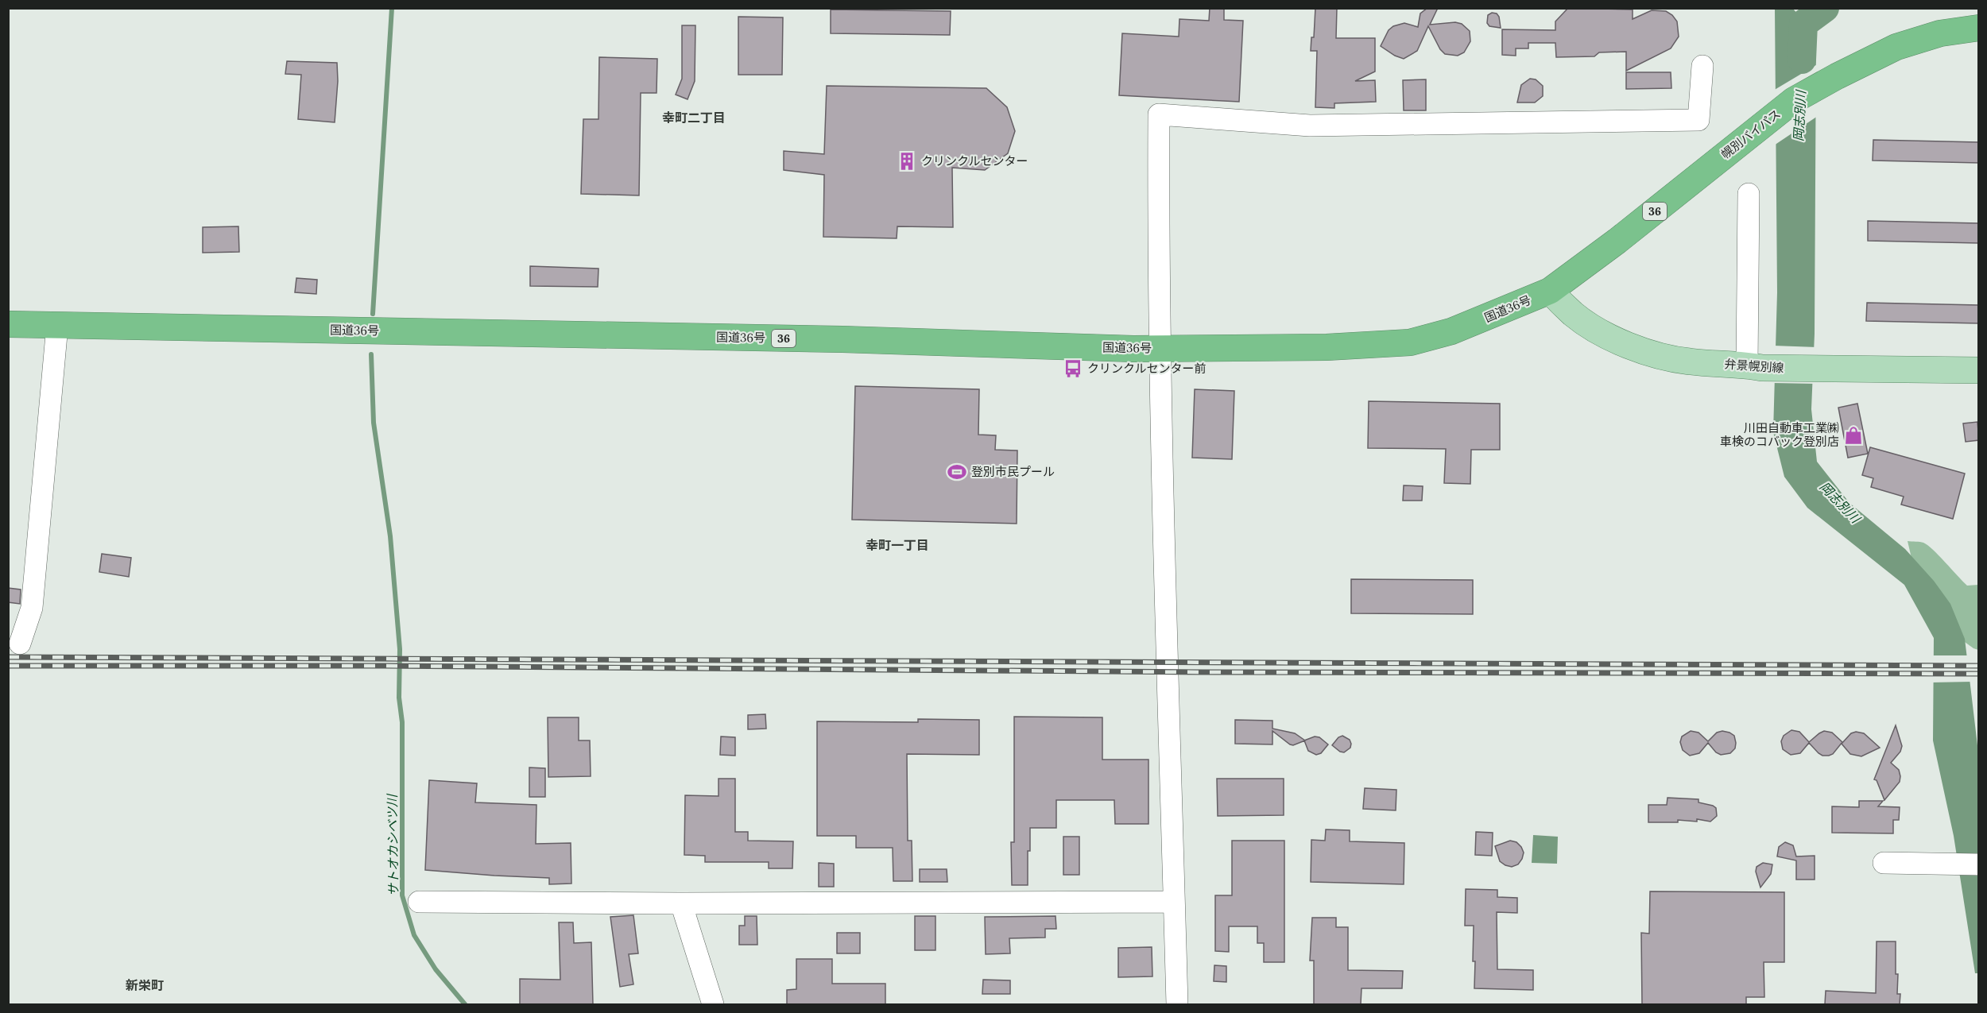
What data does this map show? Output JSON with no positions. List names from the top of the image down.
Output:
{
  "streets": {
    "highway": ["幌別バイパス", "36", "国道36号"],
    "main road": ["弁景幌別線"]
  },
  "crossings": [
    ["幌別バイパス", "国道36号"],
    ["幌別バイパス", "弁景幌別線"],
    ["国道36号", "弁景幌別線"]
  ],
  "districts": ["幸町二丁目", "幸町一丁目", "新栄町"],
  "water": ["岡志別川", "サトオカシベツ川"],
  "places": {
    "building": ["クリンクルセンター"],
    "bus stop": ["クリンクルセンター前"],
    "shop": ["川田自動車工業㈱ 車検のコバック登別店"],
    "sports": ["登別市民プール"]
  }
}
